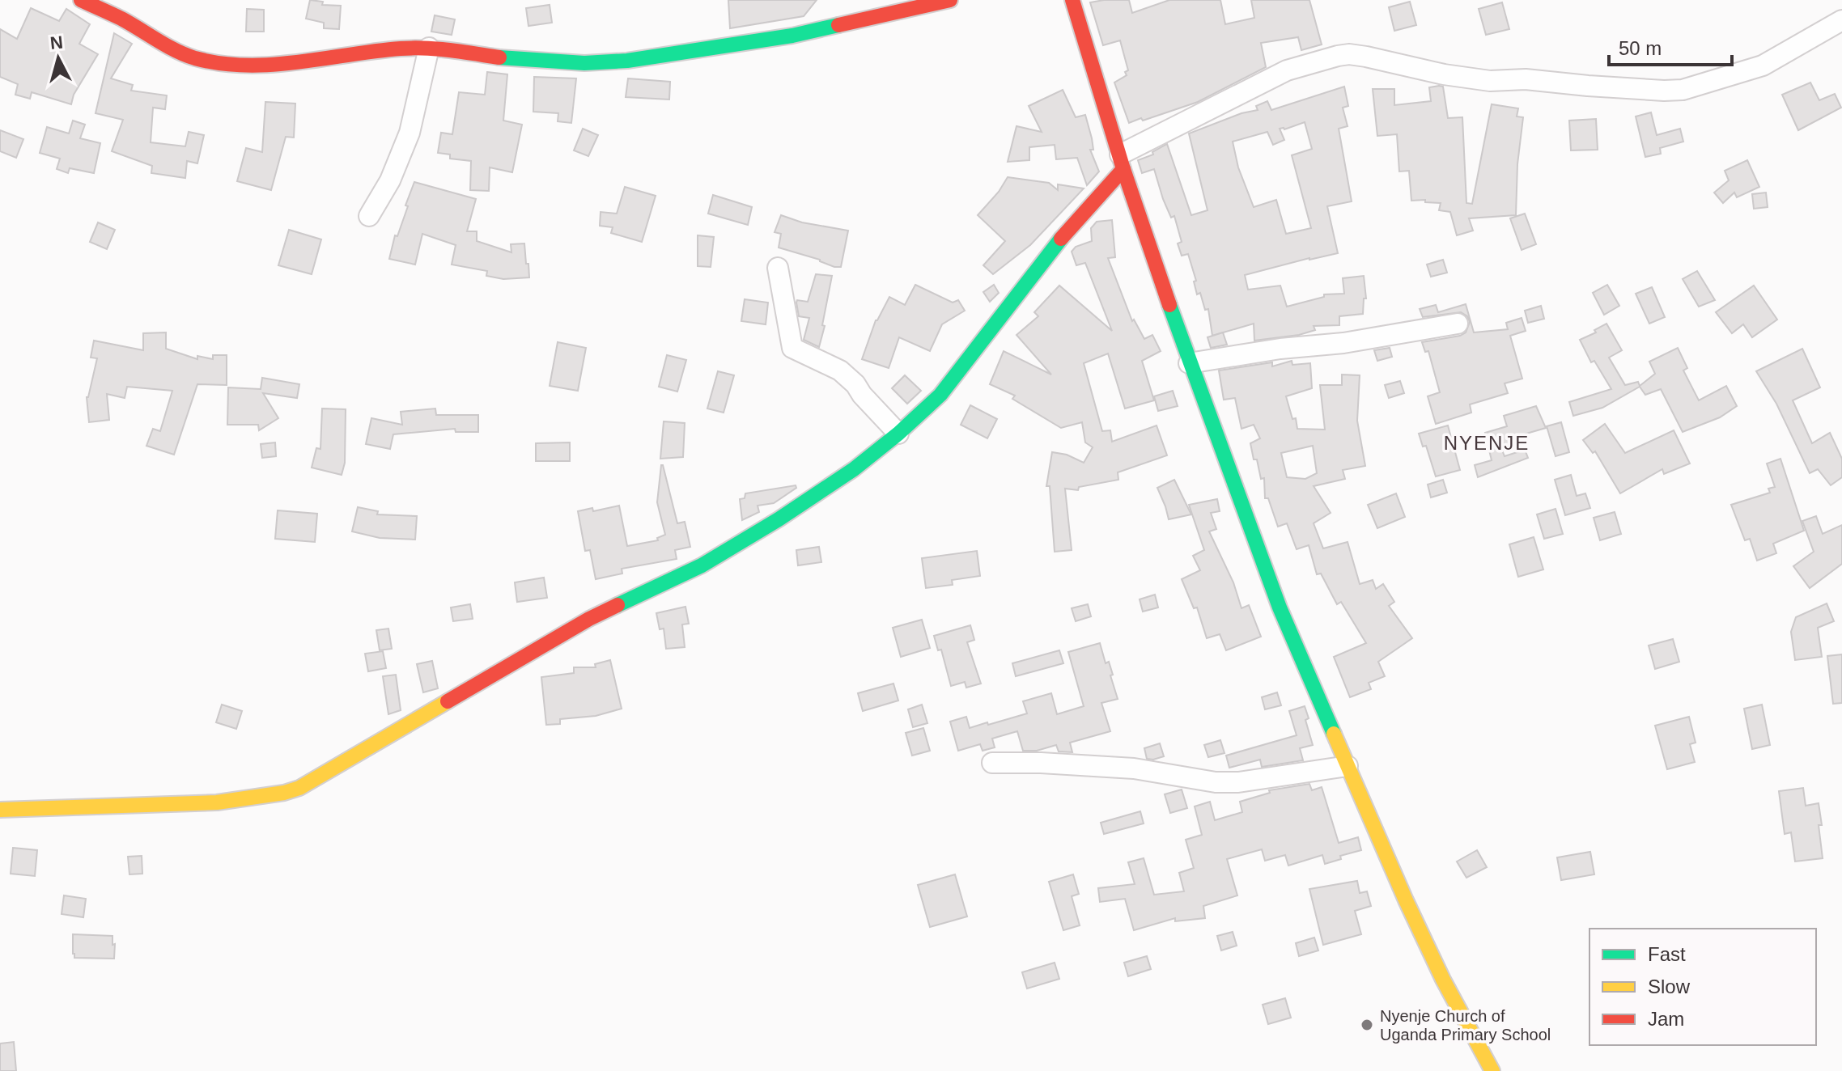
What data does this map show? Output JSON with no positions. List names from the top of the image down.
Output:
{
  "districts": ["NYENJE"],
  "places": ["Nyenje Church of Uganda Primary School"],
  "legend": ["Fast", "Slow", "Jam"],
  "scale_bar": "50 m",
  "north": "top"
}
